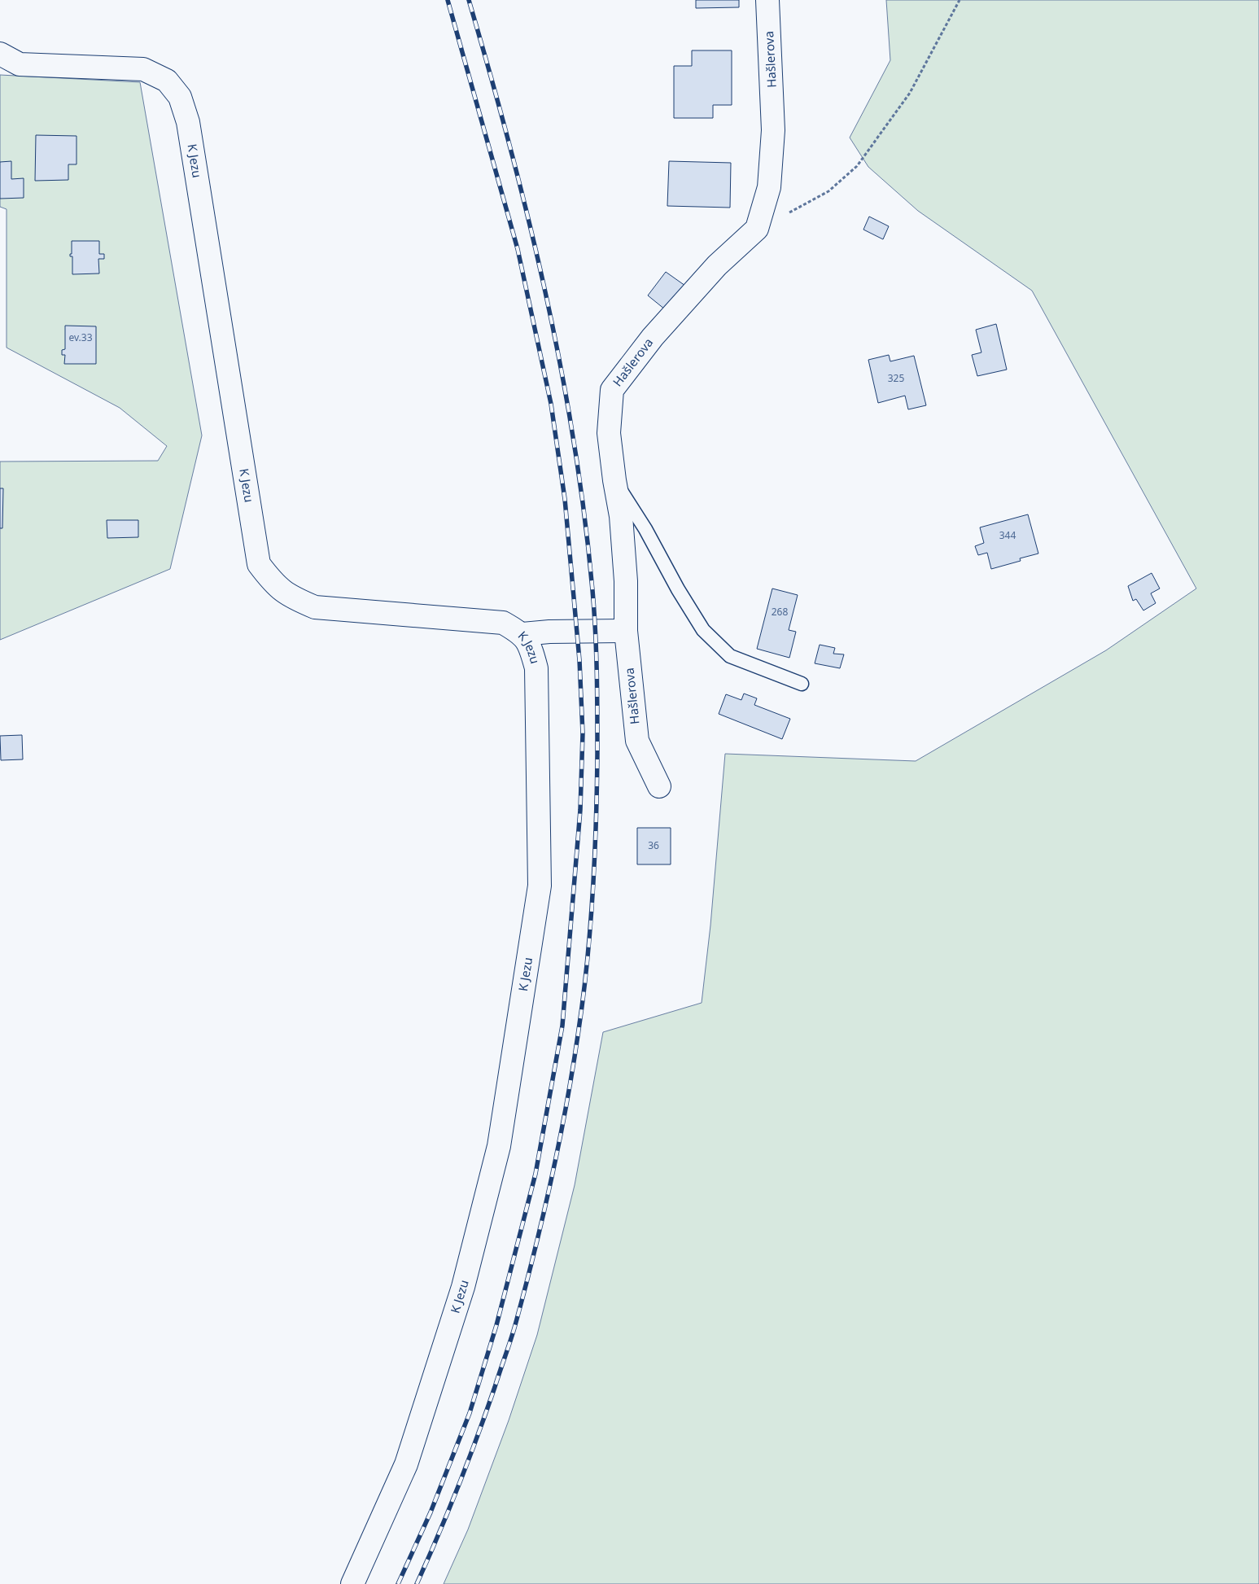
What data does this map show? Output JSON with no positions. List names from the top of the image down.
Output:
{
  "streets": {
    "street": ["Hašlerova", "K Jezu"]
  },
  "house_numbers": [
    "ev.33",
    "325",
    "344",
    "268",
    "36"
  ]
}
